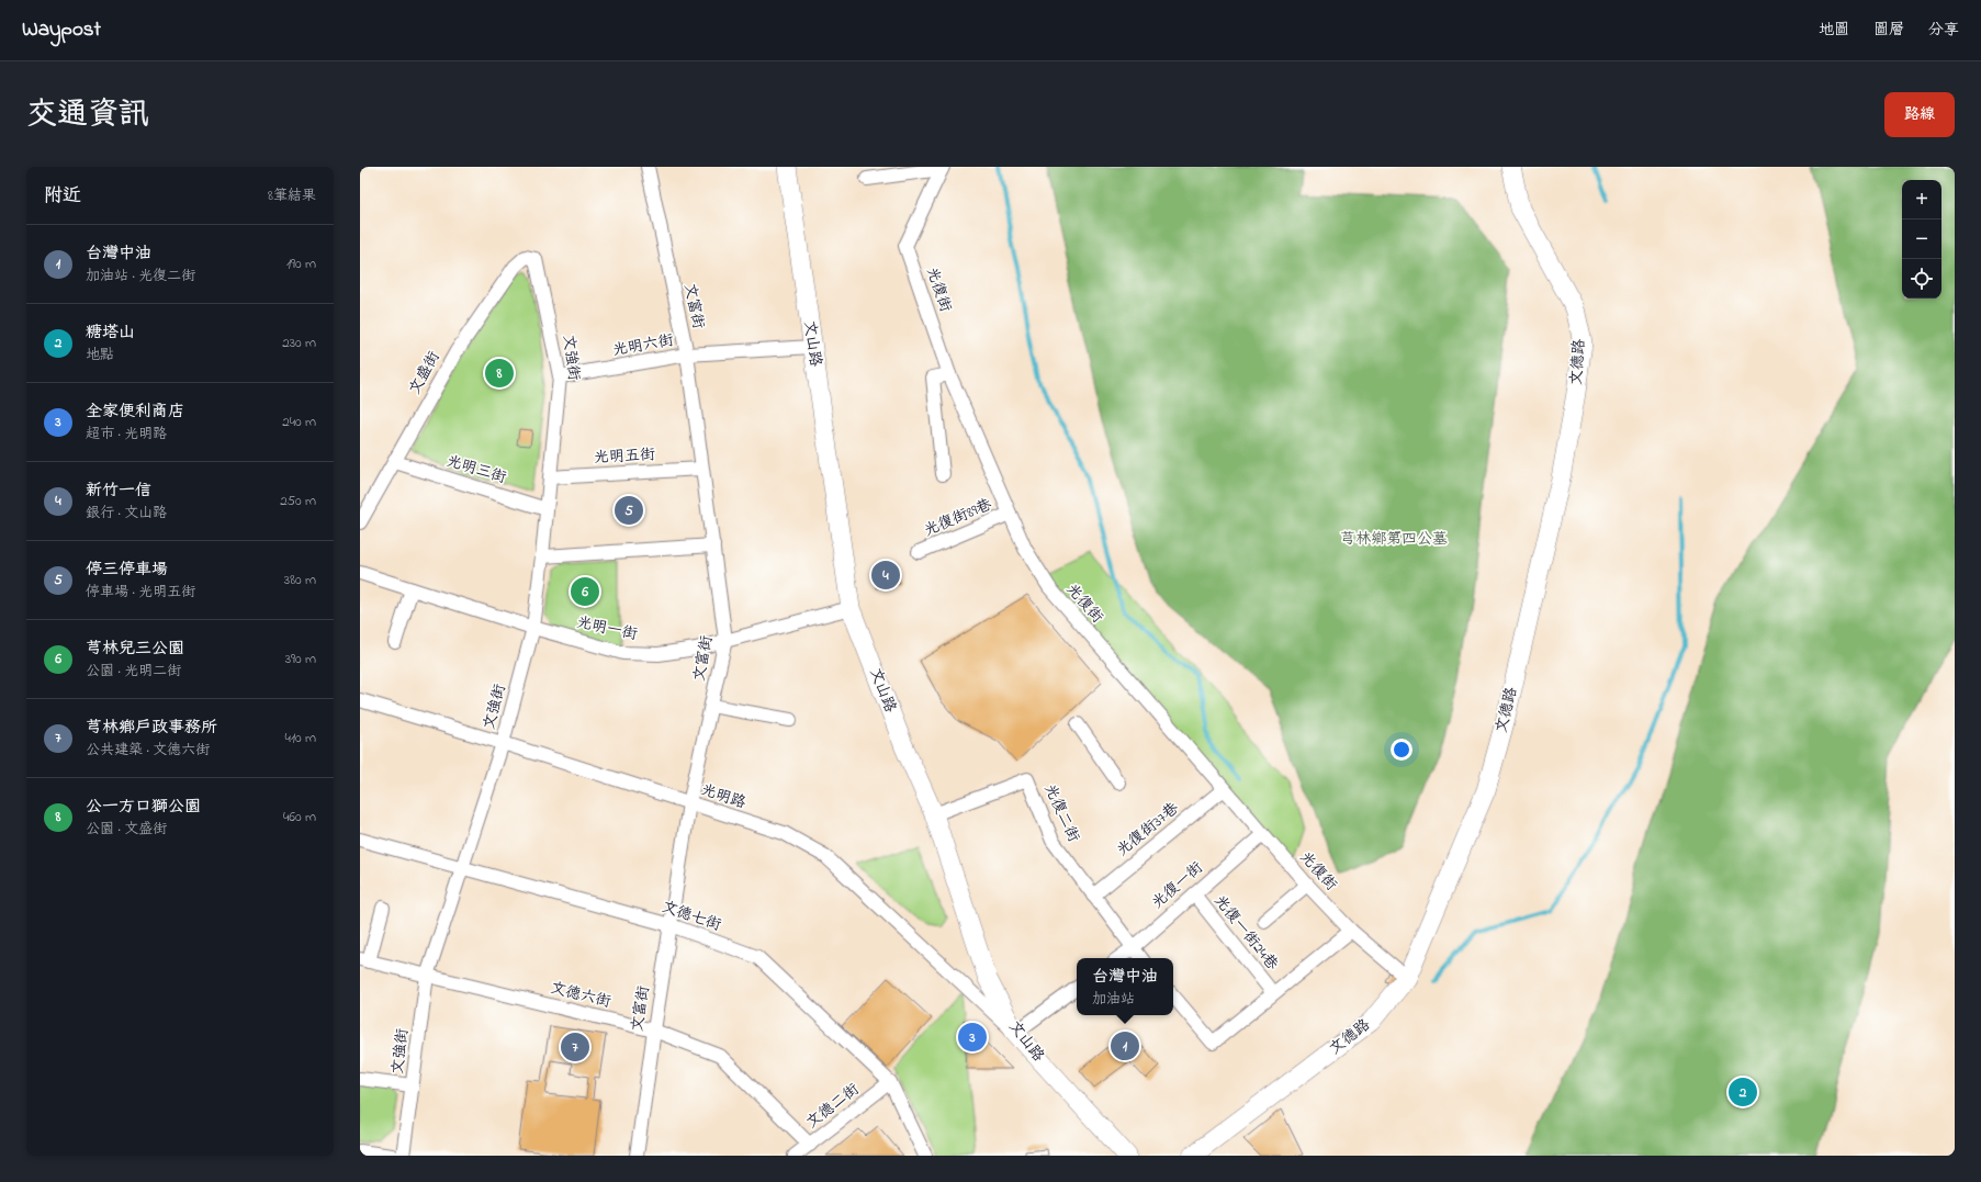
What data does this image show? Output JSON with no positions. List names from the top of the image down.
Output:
{
  "streets": {
    "main road": ["文山路", "文德路"],
    "street": [
      "光復街",
      "文富街",
      "光明六街",
      "文強街",
      "文盛街",
      "光明五街",
      "光明三街",
      "光復街89巷",
      "光明一街",
      "光明路",
      "光復二街",
      "光復街37巷",
      "光復一街",
      "文德七街",
      "光復一街24巷",
      "文德六街",
      "文德二街"
    ]
  },
  "crossings": [
    ["光復街", "文德路"],
    ["光復街", "光復街89巷"],
    ["光復街", "光復街37巷"],
    ["光復街", "光復一街"],
    ["文富街", "光明六街"],
    ["文富街", "光明五街"],
    ["文富街", "光明一街"],
    ["文富街", "光明路"],
    ["文富街", "文德七街"],
    ["文富街", "文德六街"],
    ["文山路", "光明六街"],
    ["文山路", "光明一街"],
    ["文山路", "光明路"],
    ["文山路", "光復二街"],
    ["光明六街", "文強街"],
    ["文強街", "文盛街"],
    ["文強街", "光明五街"],
    ["文強街", "光明三街"],
    ["文強街", "光明一街"],
    ["文強街", "光明路"],
    ["文強街", "文德七街"],
    ["文強街", "文德六街"],
    ["文盛街", "光明三街"],
    ["光復二街", "光復街37巷"],
    ["光復二街", "光復一街"],
    ["光復一街", "光復一街24巷"],
    ["文德七街", "文德二街"],
    ["文德六街", "文德二街"]
  ],
  "parks": ["芎林鄉第四公墓"],
  "page": {
    "header": "Waypost",
    "nav": ["地圖", "圖層", "分享"],
    "title": "交通資訊",
    "buttons": "路線",
    "heading": ["附近", "8筆結果"],
    "map_buttons": ["+", "−"],
    "list": [
      {
        "mark": "1",
        "name": "台灣中油",
        "note": "加油站 · 光復二街",
        "value": "190 m"
      },
      {
        "mark": "2",
        "name": "糖塔山",
        "note": "地點",
        "value": "230 m"
      },
      {
        "mark": "3",
        "name": "全家便利商店",
        "note": "超市 · 光明路",
        "value": "240 m"
      },
      {
        "mark": "4",
        "name": "新竹一信",
        "note": "銀行 · 文山路",
        "value": "250 m"
      },
      {
        "mark": "5",
        "name": "停三停車場",
        "note": "停車場 · 光明五街",
        "value": "380 m"
      },
      {
        "mark": "6",
        "name": "芎林兒三公園",
        "note": "公園 · 光明二街",
        "value": "390 m"
      },
      {
        "mark": "7",
        "name": "芎林鄉戶政事務所",
        "note": "公共建築 · 文德六街",
        "value": "410 m"
      },
      {
        "mark": "8",
        "name": "公一方口獅公園",
        "note": "公園 · 文盛街",
        "value": "460 m"
      }
    ],
    "pins": [
      "8",
      "5",
      "4",
      "6",
      "3",
      "1",
      "7",
      "2"
    ],
    "popup": ["台灣中油", "加油站"]
  }
}
